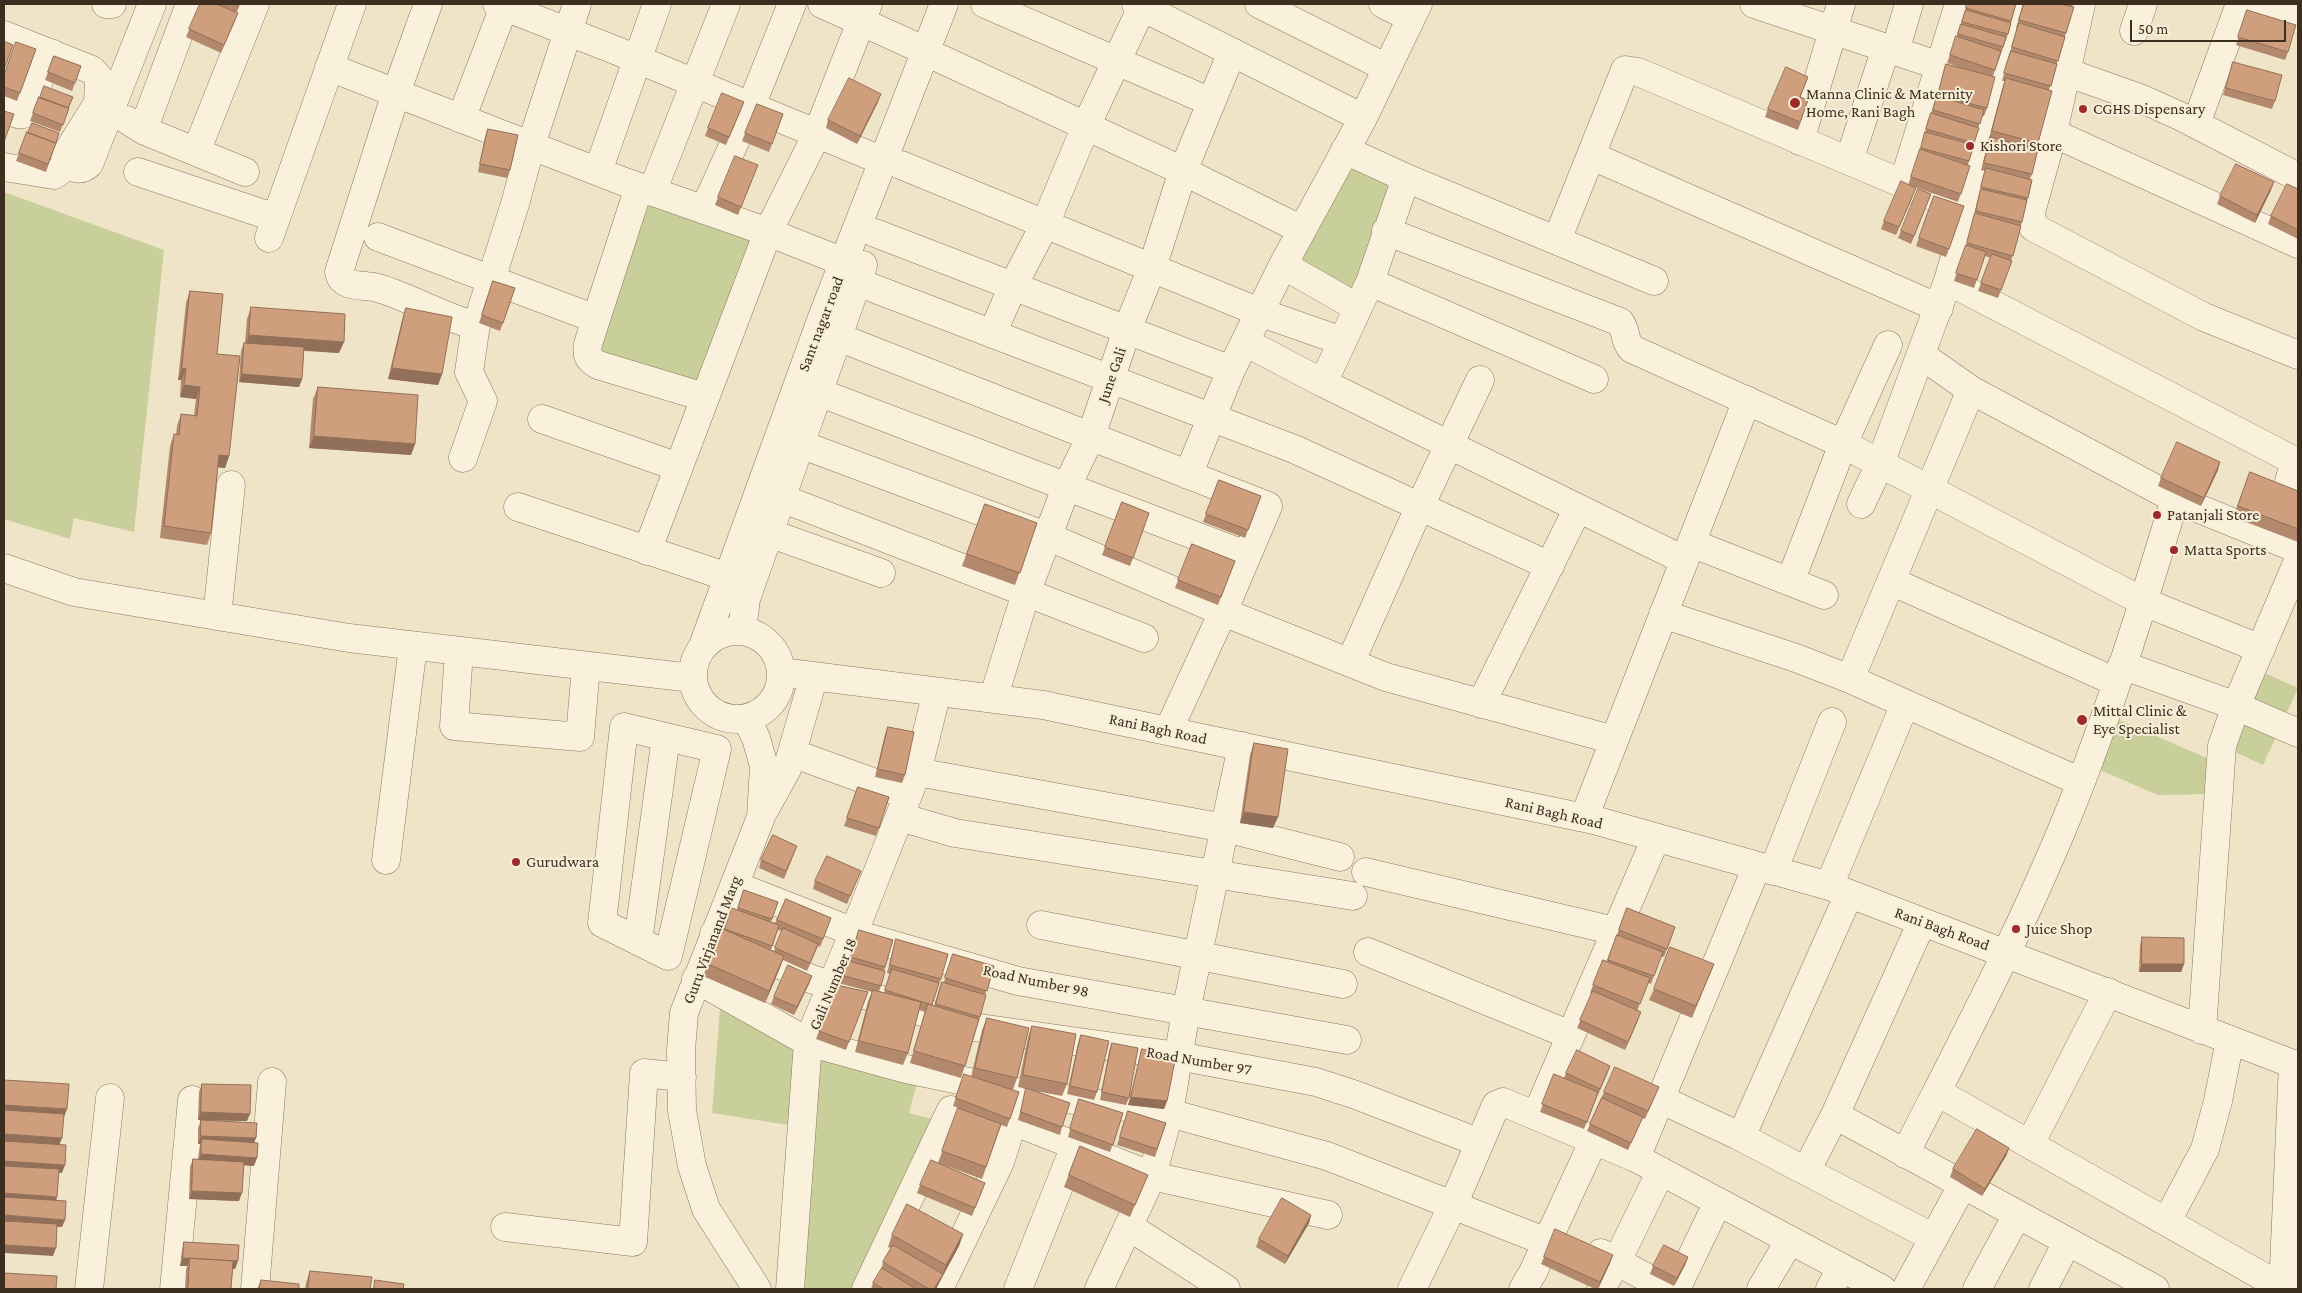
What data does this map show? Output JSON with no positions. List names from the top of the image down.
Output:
{
  "streets": {
    "street": [
      "Sant nagar road",
      "June Gali",
      "Rani Bagh Road",
      "Guru Virjanand Marg",
      "Road Number 98",
      "Gali Number 18",
      "Road Number 97"
    ]
  },
  "crossings": [
    ["Sant nagar road", "Rani Bagh Road"],
    ["Sant nagar road", "Guru Virjanand Marg"],
    ["June Gali", "Rani Bagh Road"],
    ["Rani Bagh Road", "Guru Virjanand Marg"],
    ["Rani Bagh Road", "Gali Number 18"],
    ["Guru Virjanand Marg", "Road Number 98"],
    ["Guru Virjanand Marg", "Road Number 97"],
    ["Road Number 98", "Gali Number 18"],
    ["Gali Number 18", "Road Number 97"]
  ],
  "places": [
    "Manna Clinic & Maternity Home, Rani Bagh",
    "CGHS Dispensary",
    "Kishori Store",
    "Patanjali Store",
    "Matta Sports",
    "Mittal Clinic & Eye Specialist",
    "Gurudwara",
    "Juice Shop"
  ],
  "scale_bar": "50 m"
}
